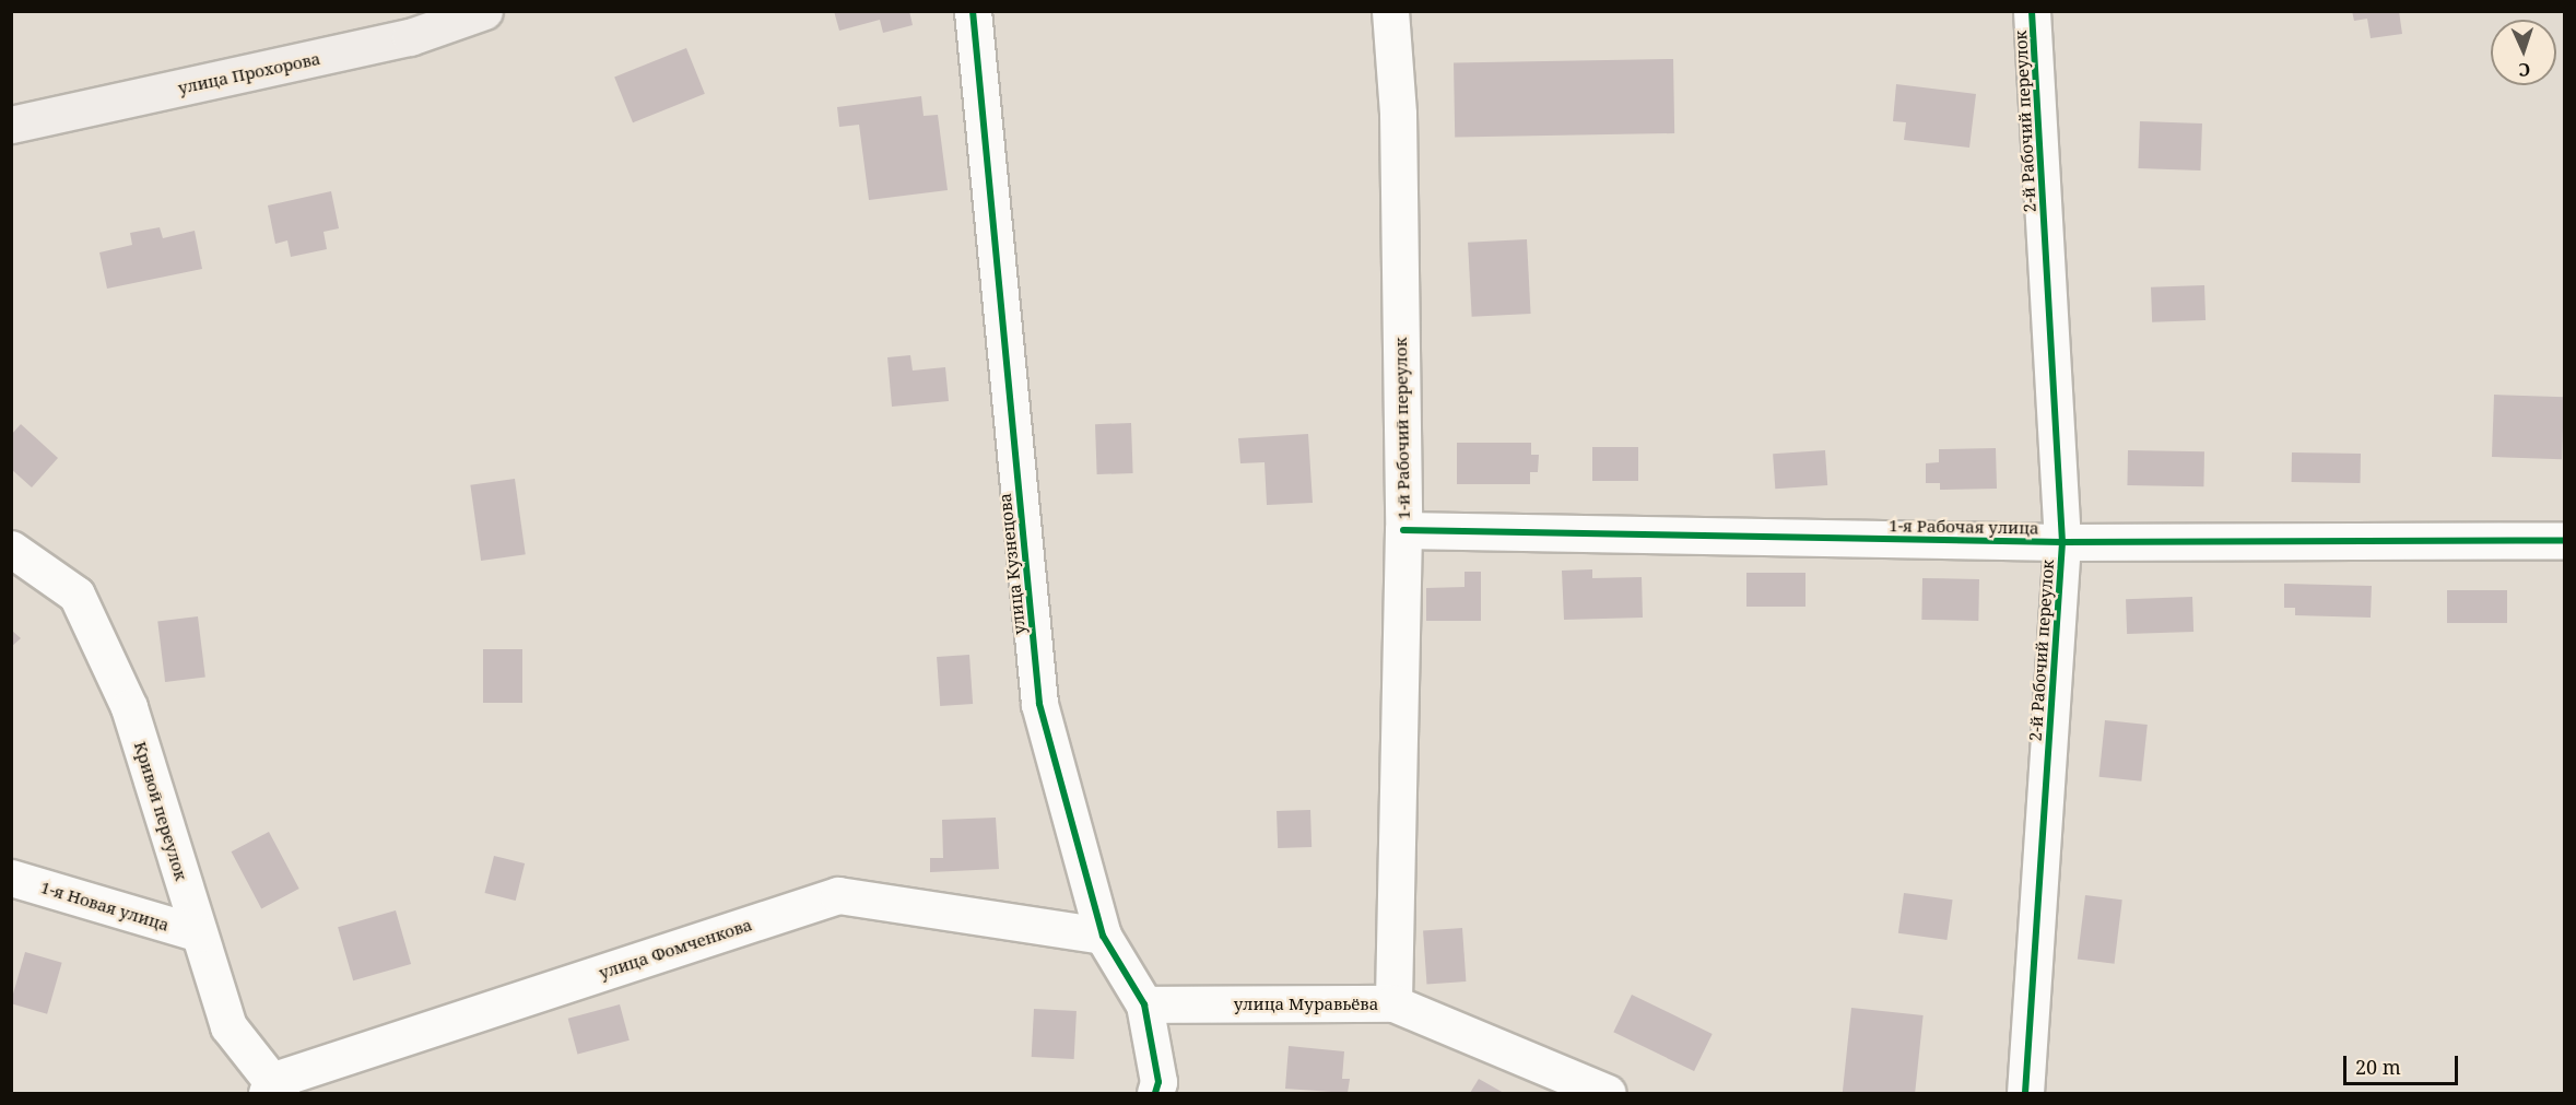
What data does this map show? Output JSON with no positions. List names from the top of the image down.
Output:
{
  "streets": {
    "street": [
      "улица Прохорова",
      "2-й Рабочий переулок",
      "1-й Рабочий переулок",
      "1-я Рабочая улица",
      "улица Кузнецова",
      "Кривой переулок",
      "1-я Новая улица",
      "улица Фомченкова",
      "улица Муравьёва"
    ]
  },
  "crossings": [
    ["2-й Рабочий переулок", "1-я Рабочая улица"],
    ["1-й Рабочий переулок", "1-я Рабочая улица"],
    ["1-й Рабочий переулок", "улица Муравьёва"],
    ["улица Кузнецова", "улица Фомченкова"],
    ["улица Кузнецова", "улица Муравьёва"],
    ["Кривой переулок", "1-я Новая улица"],
    ["Кривой переулок", "улица Фомченкова"]
  ],
  "scale_bar": "20 m",
  "north": "bottom"
}
